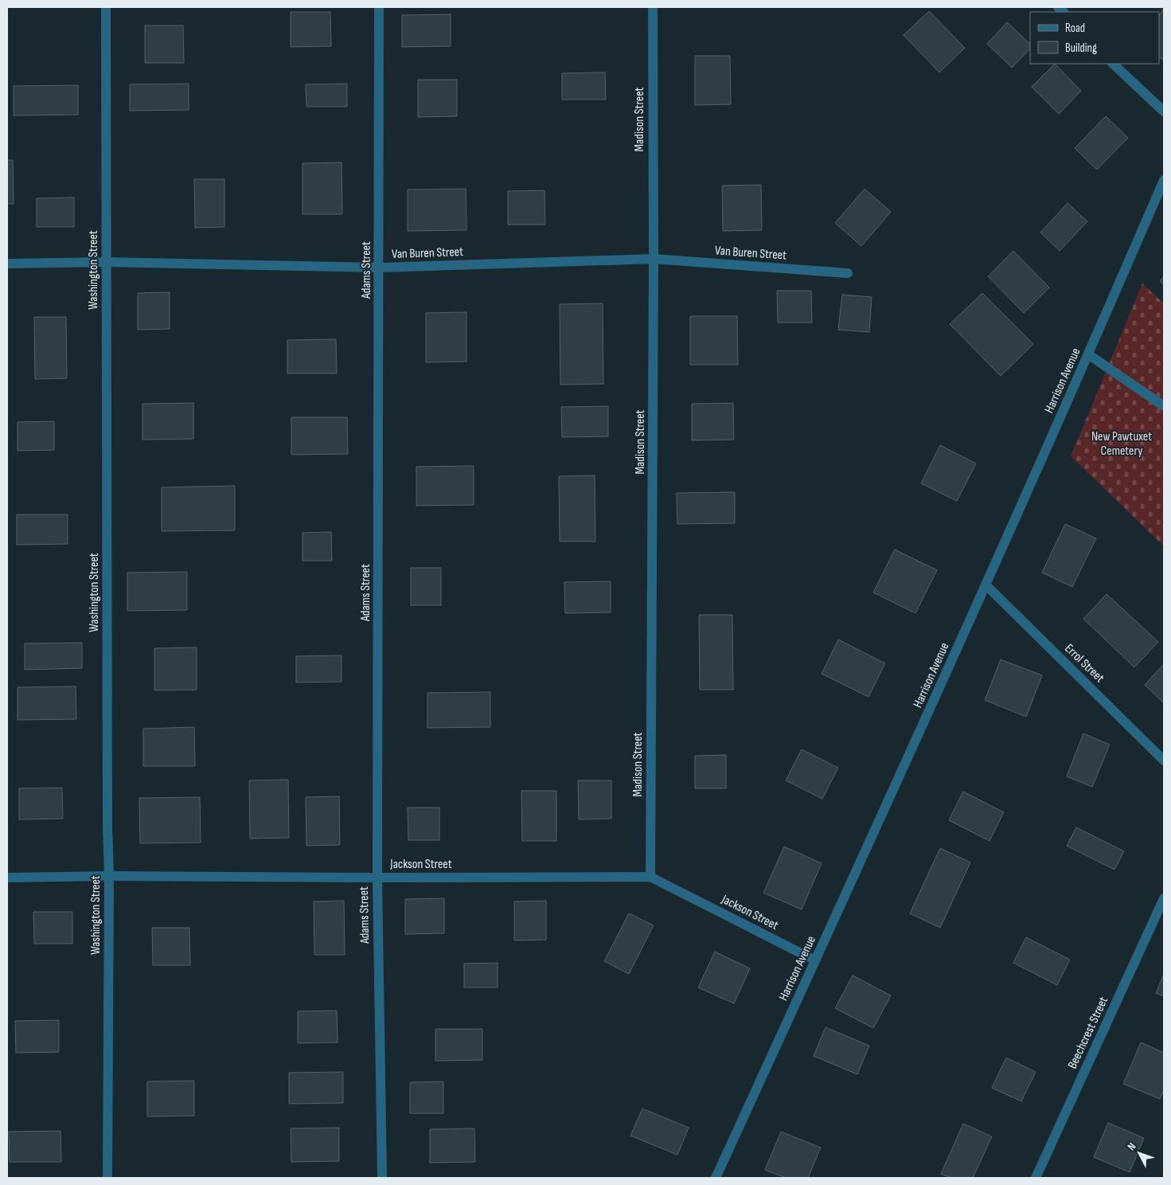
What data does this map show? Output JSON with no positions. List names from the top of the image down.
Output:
{
  "streets": {
    "street": [
      "Madison Street",
      "Van Buren Street",
      "Washington Street",
      "Adams Street",
      "Harrison Avenue",
      "Errol Street",
      "Jackson Street",
      "Beechcrest Street"
    ]
  },
  "crossings": [
    ["Madison Street", "Van Buren Street"],
    ["Madison Street", "Jackson Street"],
    ["Van Buren Street", "Washington Street"],
    ["Van Buren Street", "Adams Street"],
    ["Washington Street", "Jackson Street"],
    ["Adams Street", "Jackson Street"],
    ["Harrison Avenue", "Errol Street"],
    ["Harrison Avenue", "Jackson Street"]
  ],
  "parks": ["New Pawtuxet Cemetery"],
  "legend": ["Road", "Building"],
  "north": "top left"
}
